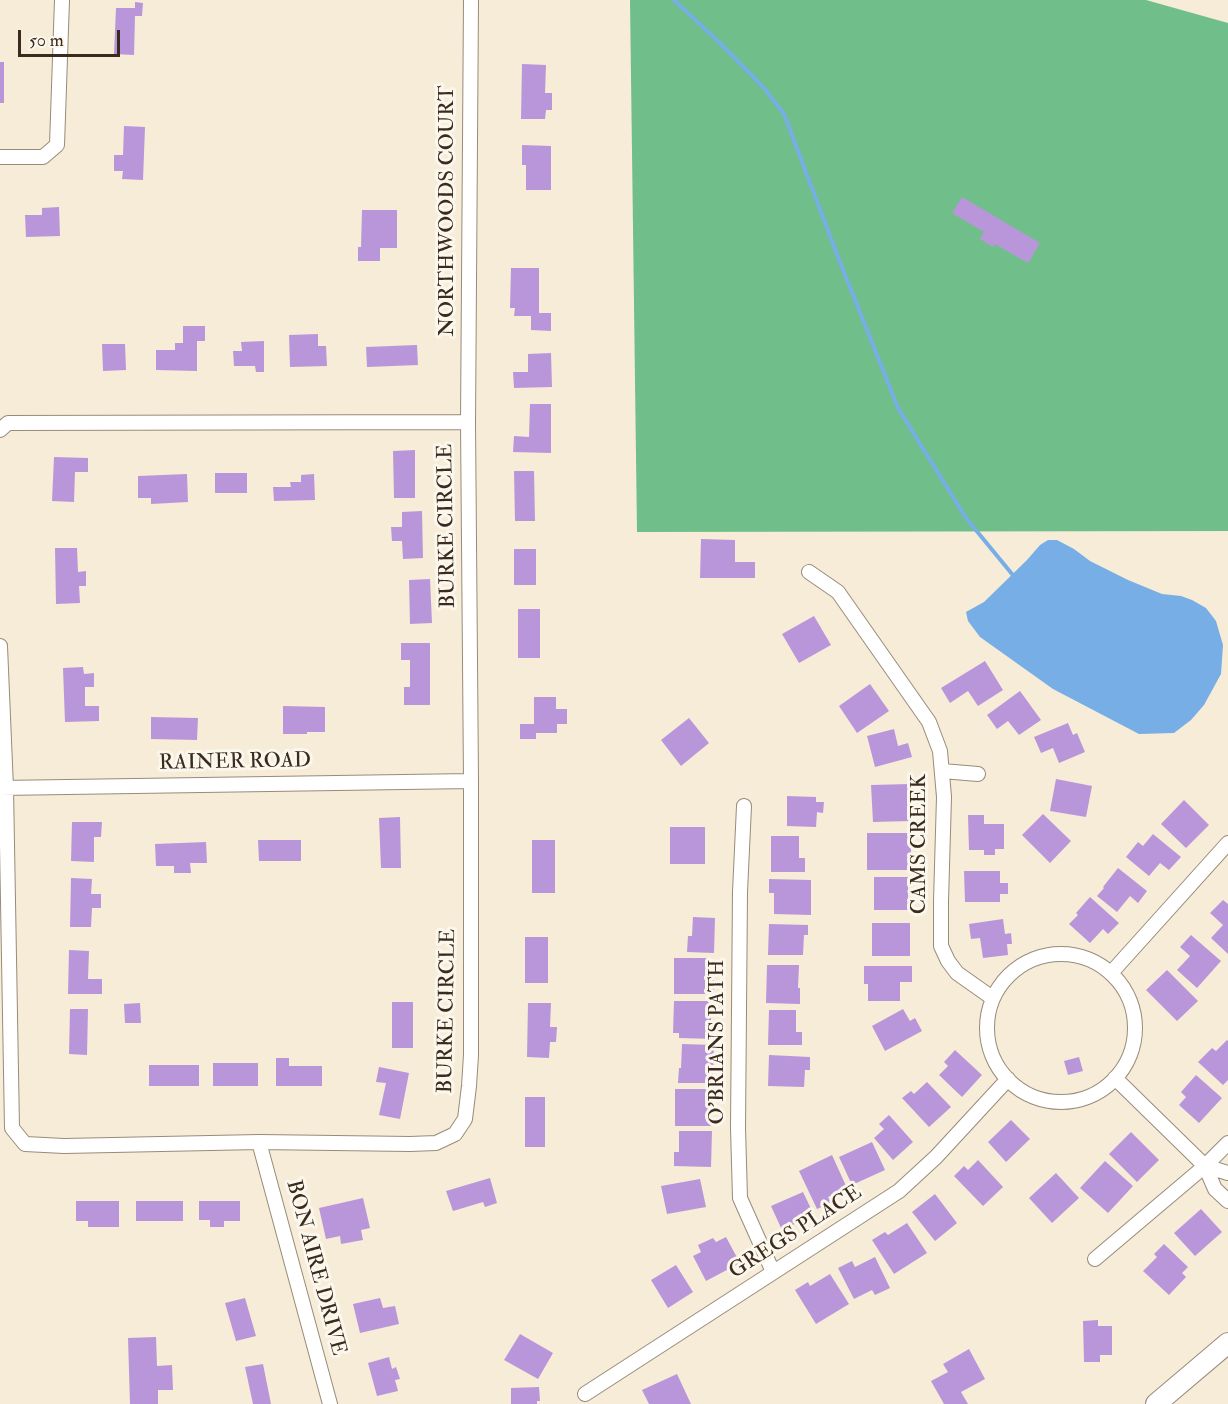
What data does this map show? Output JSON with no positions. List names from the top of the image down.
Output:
{
  "streets": {
    "street": [
      "NORTHWOODS COURT",
      "BURKE CIRCLE",
      "RAINER ROAD",
      "CAMS CREEK",
      "O'BRIANS PATH",
      "GREGS PLACE",
      "BON AIRE DRIVE"
    ]
  },
  "crossings": [
    ["NORTHWOODS COURT", "BURKE CIRCLE"],
    ["BURKE CIRCLE", "RAINER ROAD"],
    ["BURKE CIRCLE", "BON AIRE DRIVE"],
    ["CAMS CREEK", "GREGS PLACE"],
    ["O'BRIANS PATH", "GREGS PLACE"]
  ],
  "scale_bar": "50 m"
}
